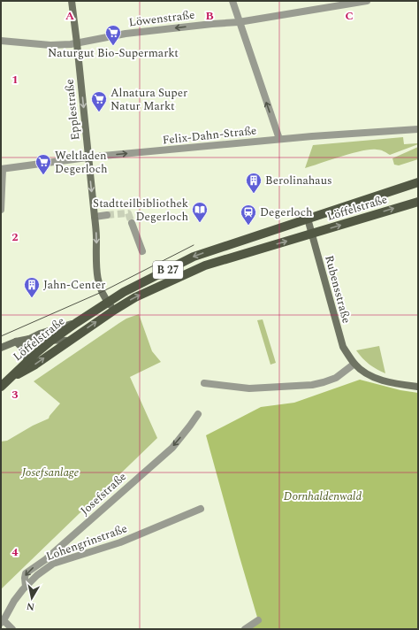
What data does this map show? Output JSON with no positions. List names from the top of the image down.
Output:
{
  "streets": {
    "main road": ["Löffelstraße", "B 27"],
    "street": [
      "Löwenstraße",
      "Epplestraße",
      "Felix-Dahn-Straße",
      "Rubensstraße",
      "Josefstraße",
      "Lohengrinstraße"
    ]
  },
  "crossings": [
    ["Löwenstraße", "Epplestraße"],
    ["Epplestraße", "Felix-Dahn-Straße"],
    ["Epplestraße", "Löffelstraße"],
    ["Löffelstraße", "B 27"],
    ["Löffelstraße", "Rubensstraße"],
    ["Josefstraße", "Lohengrinstraße"]
  ],
  "one_way": [
    "Löwenstraße",
    "Epplestraße",
    "Felix-Dahn-Straße",
    "Josefstraße"
  ],
  "parks": ["Josefsanlage", "Dornhaldenwald"],
  "places": {
    "supermarket": ["Naturgut Bio-Supermarkt", "Alnatura Super Natur Markt", "Weltladen Degerloch"],
    "building": ["Berolinahaus", "Jahn-Center"],
    "library": ["Stadtteilbibliothek Degerloch"],
    "station": ["Degerloch"]
  },
  "north": "bottom",
  "grid": {
    "columns": ["A", "B", "C"],
    "rows": [
      "1",
      "2",
      "3",
      "4"
    ]
  }
}
